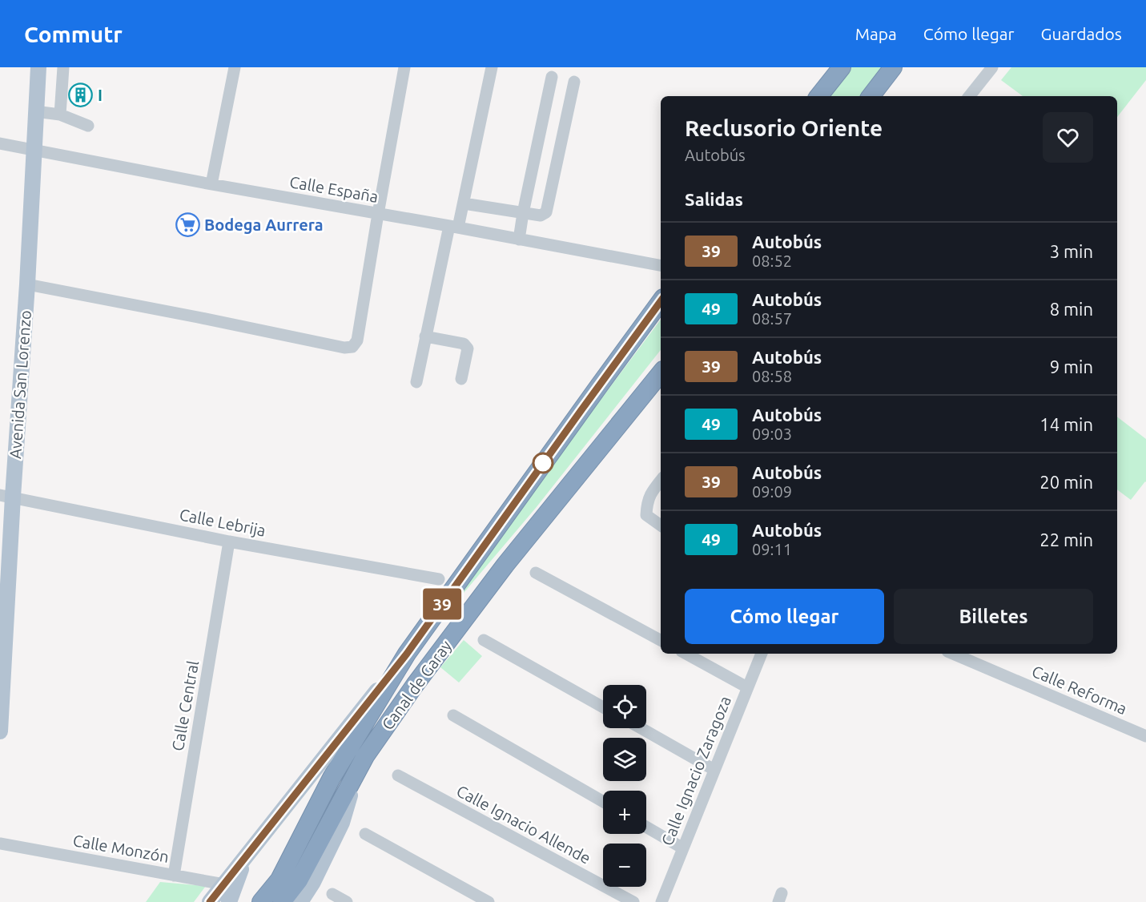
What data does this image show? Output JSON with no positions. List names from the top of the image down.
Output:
{
  "streets": {
    "highway": ["Canal de Garay"],
    "main road": ["Avenida San Lorenzo"],
    "street": [
      "Calle España",
      "Calle Lebrija",
      "Calle Reforma",
      "Calle Central",
      "Calle Ignacio Zaragoza",
      "Calle Ignacio Allende",
      "Calle Monzón"
    ]
  },
  "crossings": [
    ["Calle España", "Avenida San Lorenzo"],
    ["Avenida San Lorenzo", "Calle Lebrija"],
    ["Calle Lebrija", "Calle Central"],
    ["Canal de Garay", "Calle Monzón"],
    ["Calle Central", "Calle Monzón"]
  ],
  "places": {
    "building": ["I"],
    "supermarket": ["Bodega Aurrera"]
  },
  "lines": ["bus line 39"],
  "page": {
    "header": "Commutr",
    "nav": ["Mapa", "Cómo llegar", "Guardados"],
    "on_map": "39",
    "heading": [
      ["Reclusorio Oriente", "Autobús"],
      "Salidas"
    ],
    "list": [
      {
        "mark": "39",
        "name": "Autobús",
        "note": "08:52",
        "value": "3 min"
      },
      {
        "mark": "49",
        "name": "Autobús",
        "note": "08:57",
        "value": "8 min"
      },
      {
        "mark": "39",
        "name": "Autobús",
        "note": "08:58",
        "value": "9 min"
      },
      {
        "mark": "49",
        "name": "Autobús",
        "note": "09:03",
        "value": "14 min"
      },
      {
        "mark": "39",
        "name": "Autobús",
        "note": "09:09",
        "value": "20 min"
      },
      {
        "mark": "49",
        "name": "Autobús",
        "note": "09:11",
        "value": "22 min"
      }
    ],
    "buttons": ["Cómo llegar", "Billetes"],
    "map_buttons": ["+", "−"]
  }
}
